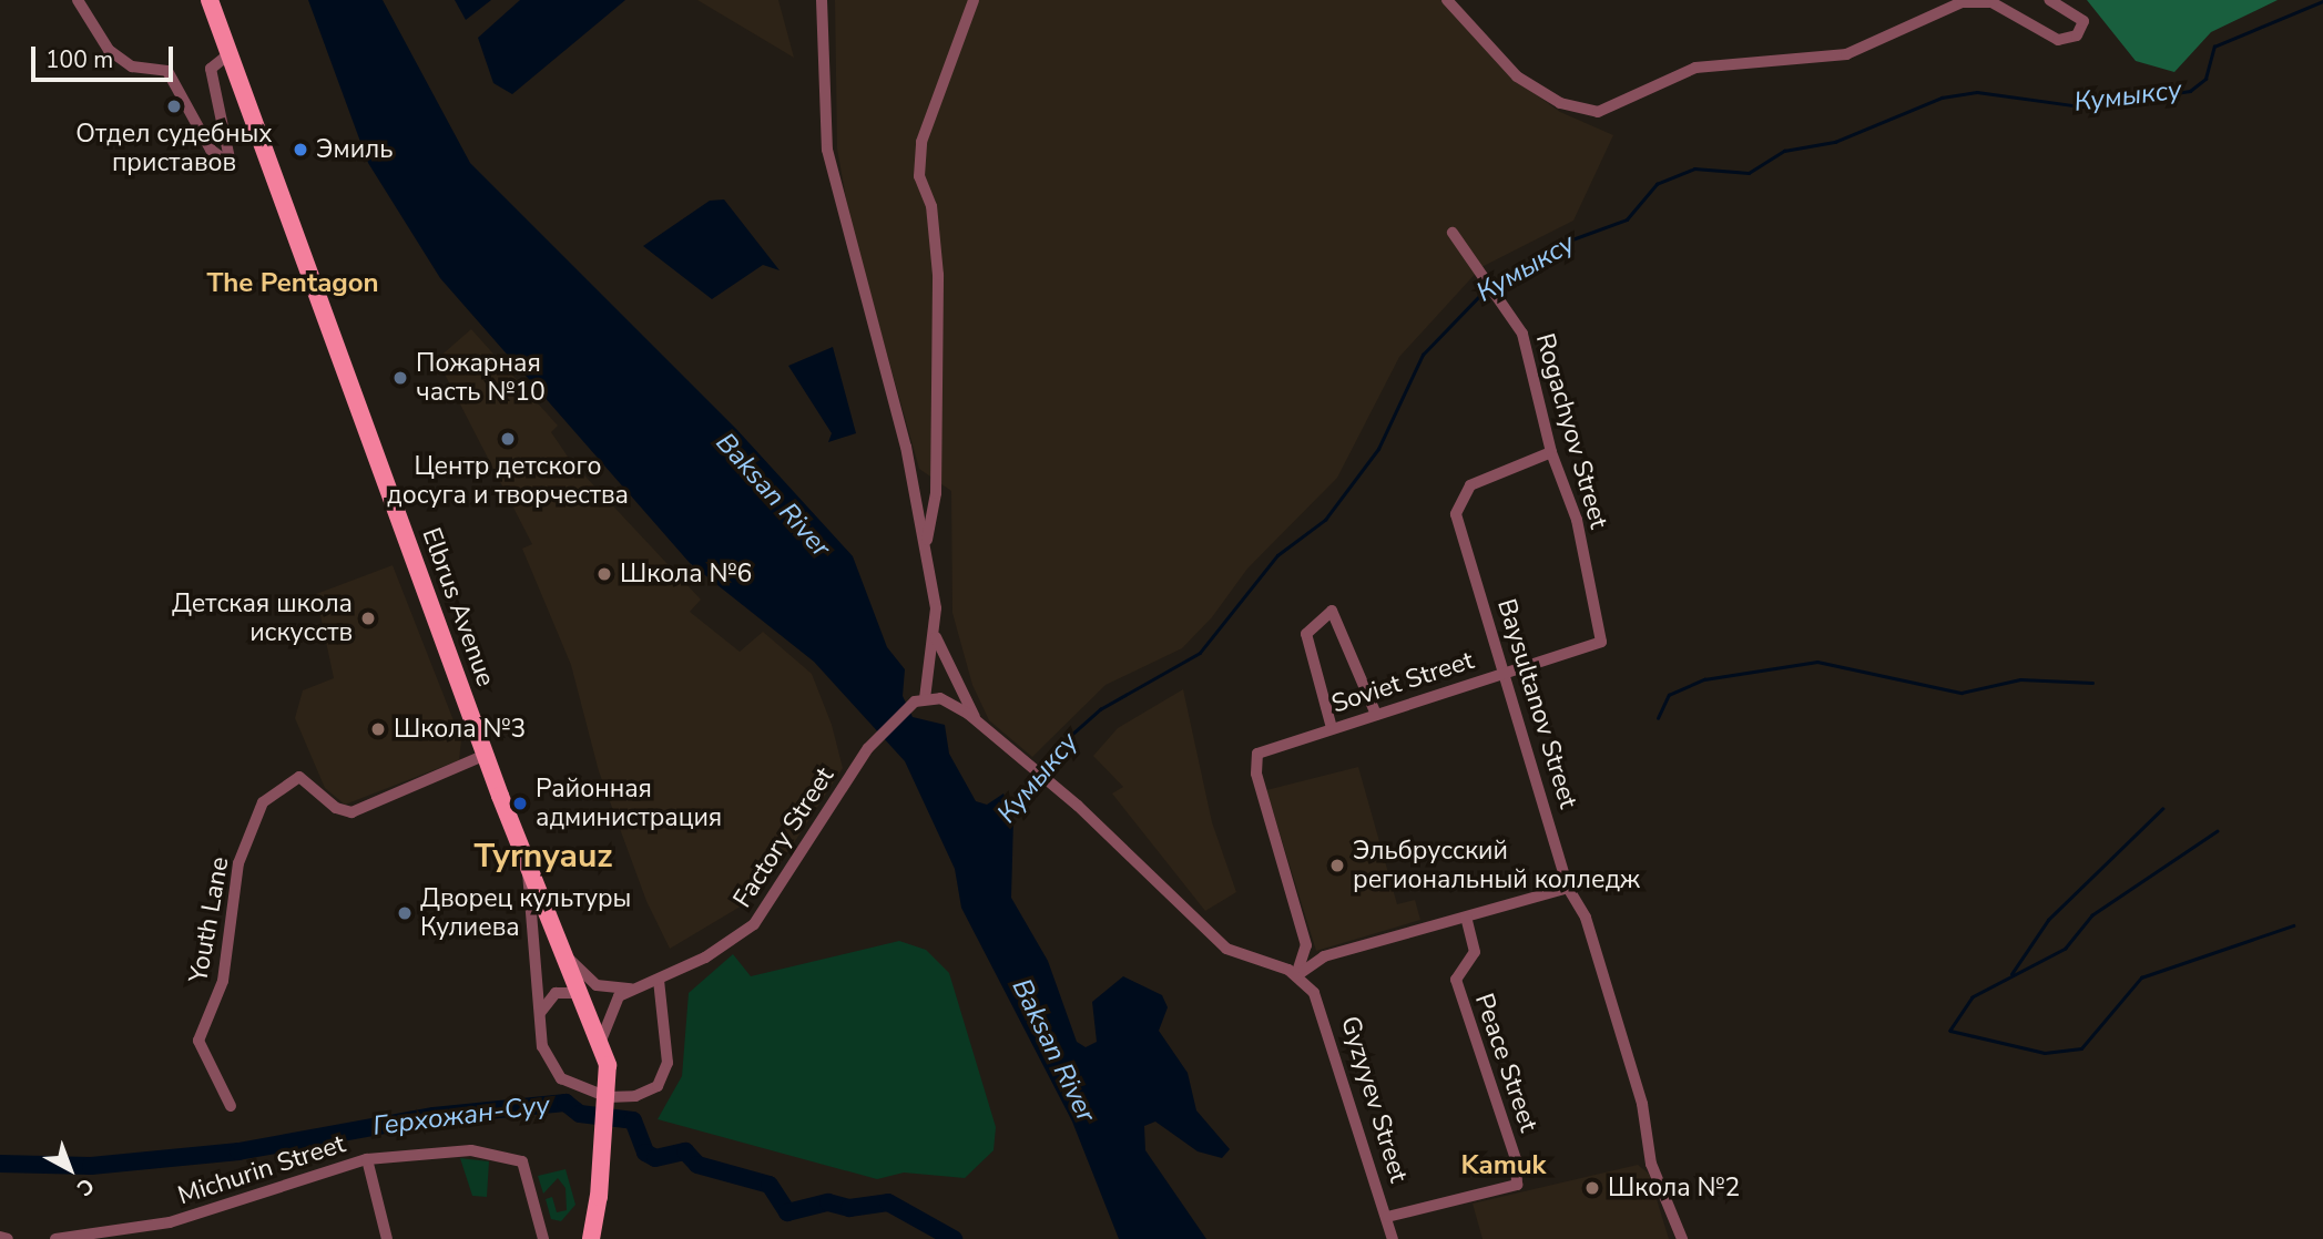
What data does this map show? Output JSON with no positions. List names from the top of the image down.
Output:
{
  "streets": {
    "main road": ["Elbrus Avenue"],
    "street": [
      "Rogachyov Street",
      "Soviet Street",
      "Baysultanov Street",
      "Factory Street",
      "Youth Lane",
      "Peace Street",
      "Gyzyyev Street",
      "Michurin Street"
    ]
  },
  "crossings": [
    ["Rogachyov Street", "Soviet Street"],
    ["Rogachyov Street", "Baysultanov Street"],
    ["Elbrus Avenue", "Youth Lane"],
    ["Soviet Street", "Baysultanov Street"],
    ["Soviet Street", "Gyzyyev Street"],
    ["Peace Street", "Gyzyyev Street"]
  ],
  "districts": ["The Pentagon", "Tyrnyauz", "Kamuk"],
  "water": ["Кумыксу", "Baksan River", "Герхожан-Суу"],
  "places": [
    "Отдел судебных приставов",
    "Эмиль",
    "Пожарная часть №10",
    "Центр детского досуга и творчества",
    "Школа №6",
    "Детская школа искусств",
    "Школа №3",
    "Районная администрация",
    "Эльбрусский региональный колледж",
    "Дворец культуры Кулиева",
    "Школа №2"
  ],
  "scale_bar": "100 m",
  "north": "bottom right"
}
